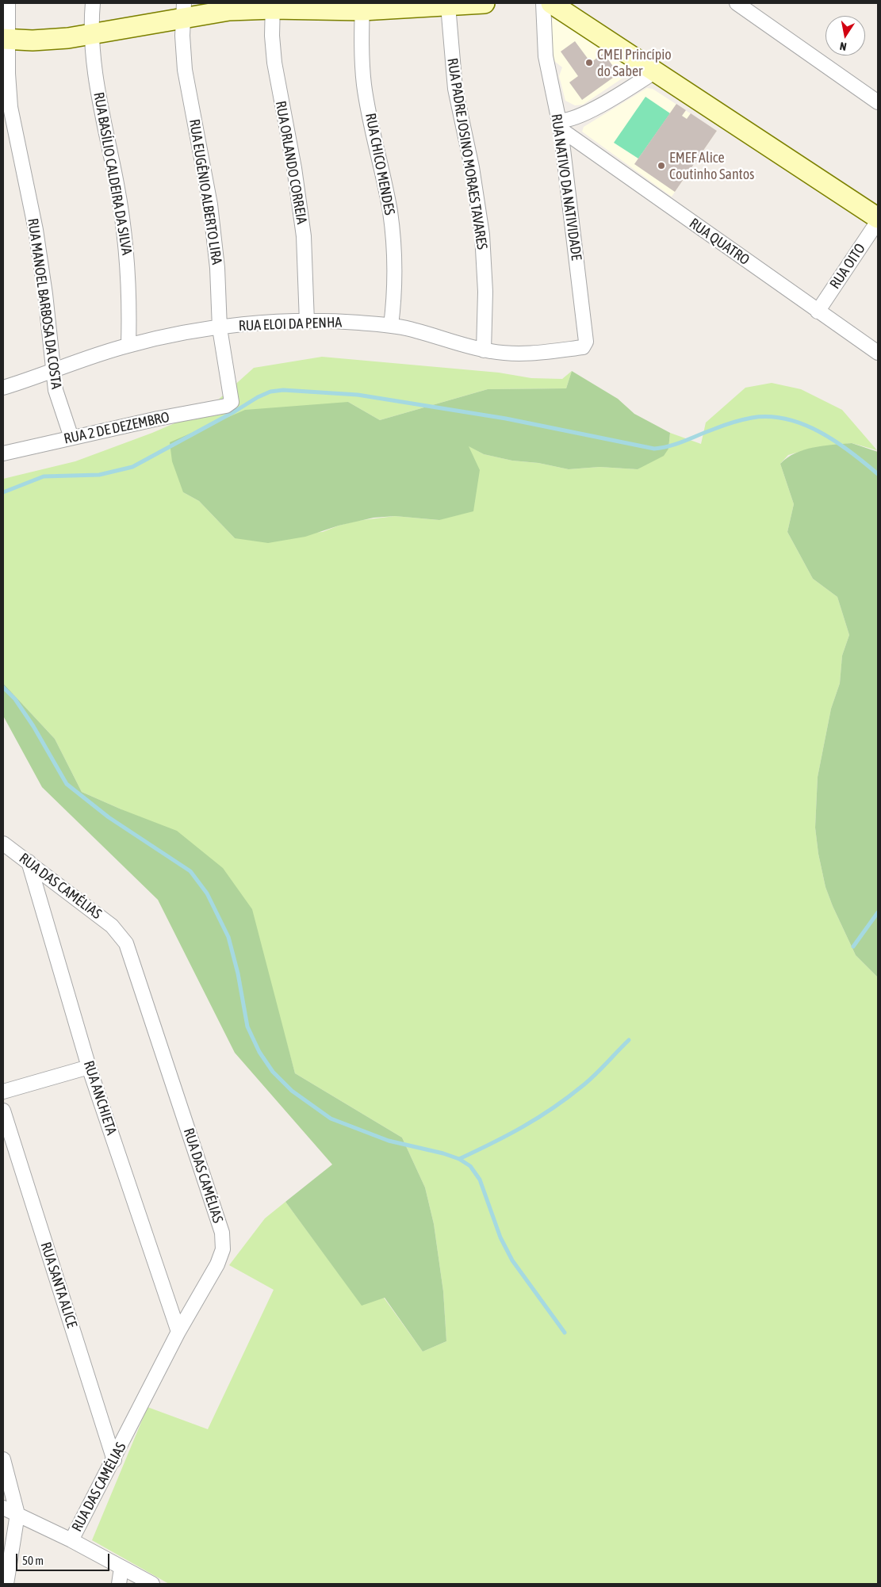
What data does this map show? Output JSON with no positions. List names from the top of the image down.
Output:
{
  "streets": {
    "street": [
      "RUA PADRE JOSINO MORAES TAVARES",
      "RUA ORLANDO CORREIA",
      "RUA CHICO MENDES",
      "RUA BASÍLIO CALDEIRA DA SILVA",
      "RUA NATIVO DA NATIVIDADE",
      "RUA EUGÊNIO ALBERTO LIRA",
      "RUA QUATRO",
      "RUA OITO",
      "RUA MANOEL BARBOSA DA COSTA",
      "RUA ELOI DA PENHA",
      "RUA 2 DE DEZEMBRO",
      "RUA DAS CAMÉLIAS",
      "RUA ANCHIETA",
      "RUA SANTA ALICE"
    ]
  },
  "crossings": [
    ["RUA PADRE JOSINO MORAES TAVARES", "RUA ELOI DA PENHA"],
    ["RUA ORLANDO CORREIA", "RUA ELOI DA PENHA"],
    ["RUA CHICO MENDES", "RUA ELOI DA PENHA"],
    ["RUA BASÍLIO CALDEIRA DA SILVA", "RUA ELOI DA PENHA"],
    ["RUA NATIVO DA NATIVIDADE", "RUA QUATRO"],
    ["RUA NATIVO DA NATIVIDADE", "RUA ELOI DA PENHA"],
    ["RUA EUGÊNIO ALBERTO LIRA", "RUA ELOI DA PENHA"],
    ["RUA EUGÊNIO ALBERTO LIRA", "RUA 2 DE DEZEMBRO"],
    ["RUA QUATRO", "RUA OITO"],
    ["RUA MANOEL BARBOSA DA COSTA", "RUA ELOI DA PENHA"],
    ["RUA MANOEL BARBOSA DA COSTA", "RUA 2 DE DEZEMBRO"],
    ["RUA DAS CAMÉLIAS", "RUA ANCHIETA"],
    ["RUA DAS CAMÉLIAS", "RUA SANTA ALICE"]
  ],
  "places": ["CMEI Princípio do Saber", "EMEF Alice Coutinho Santos"],
  "scale_bar": "50 m",
  "north": "bottom"
}
